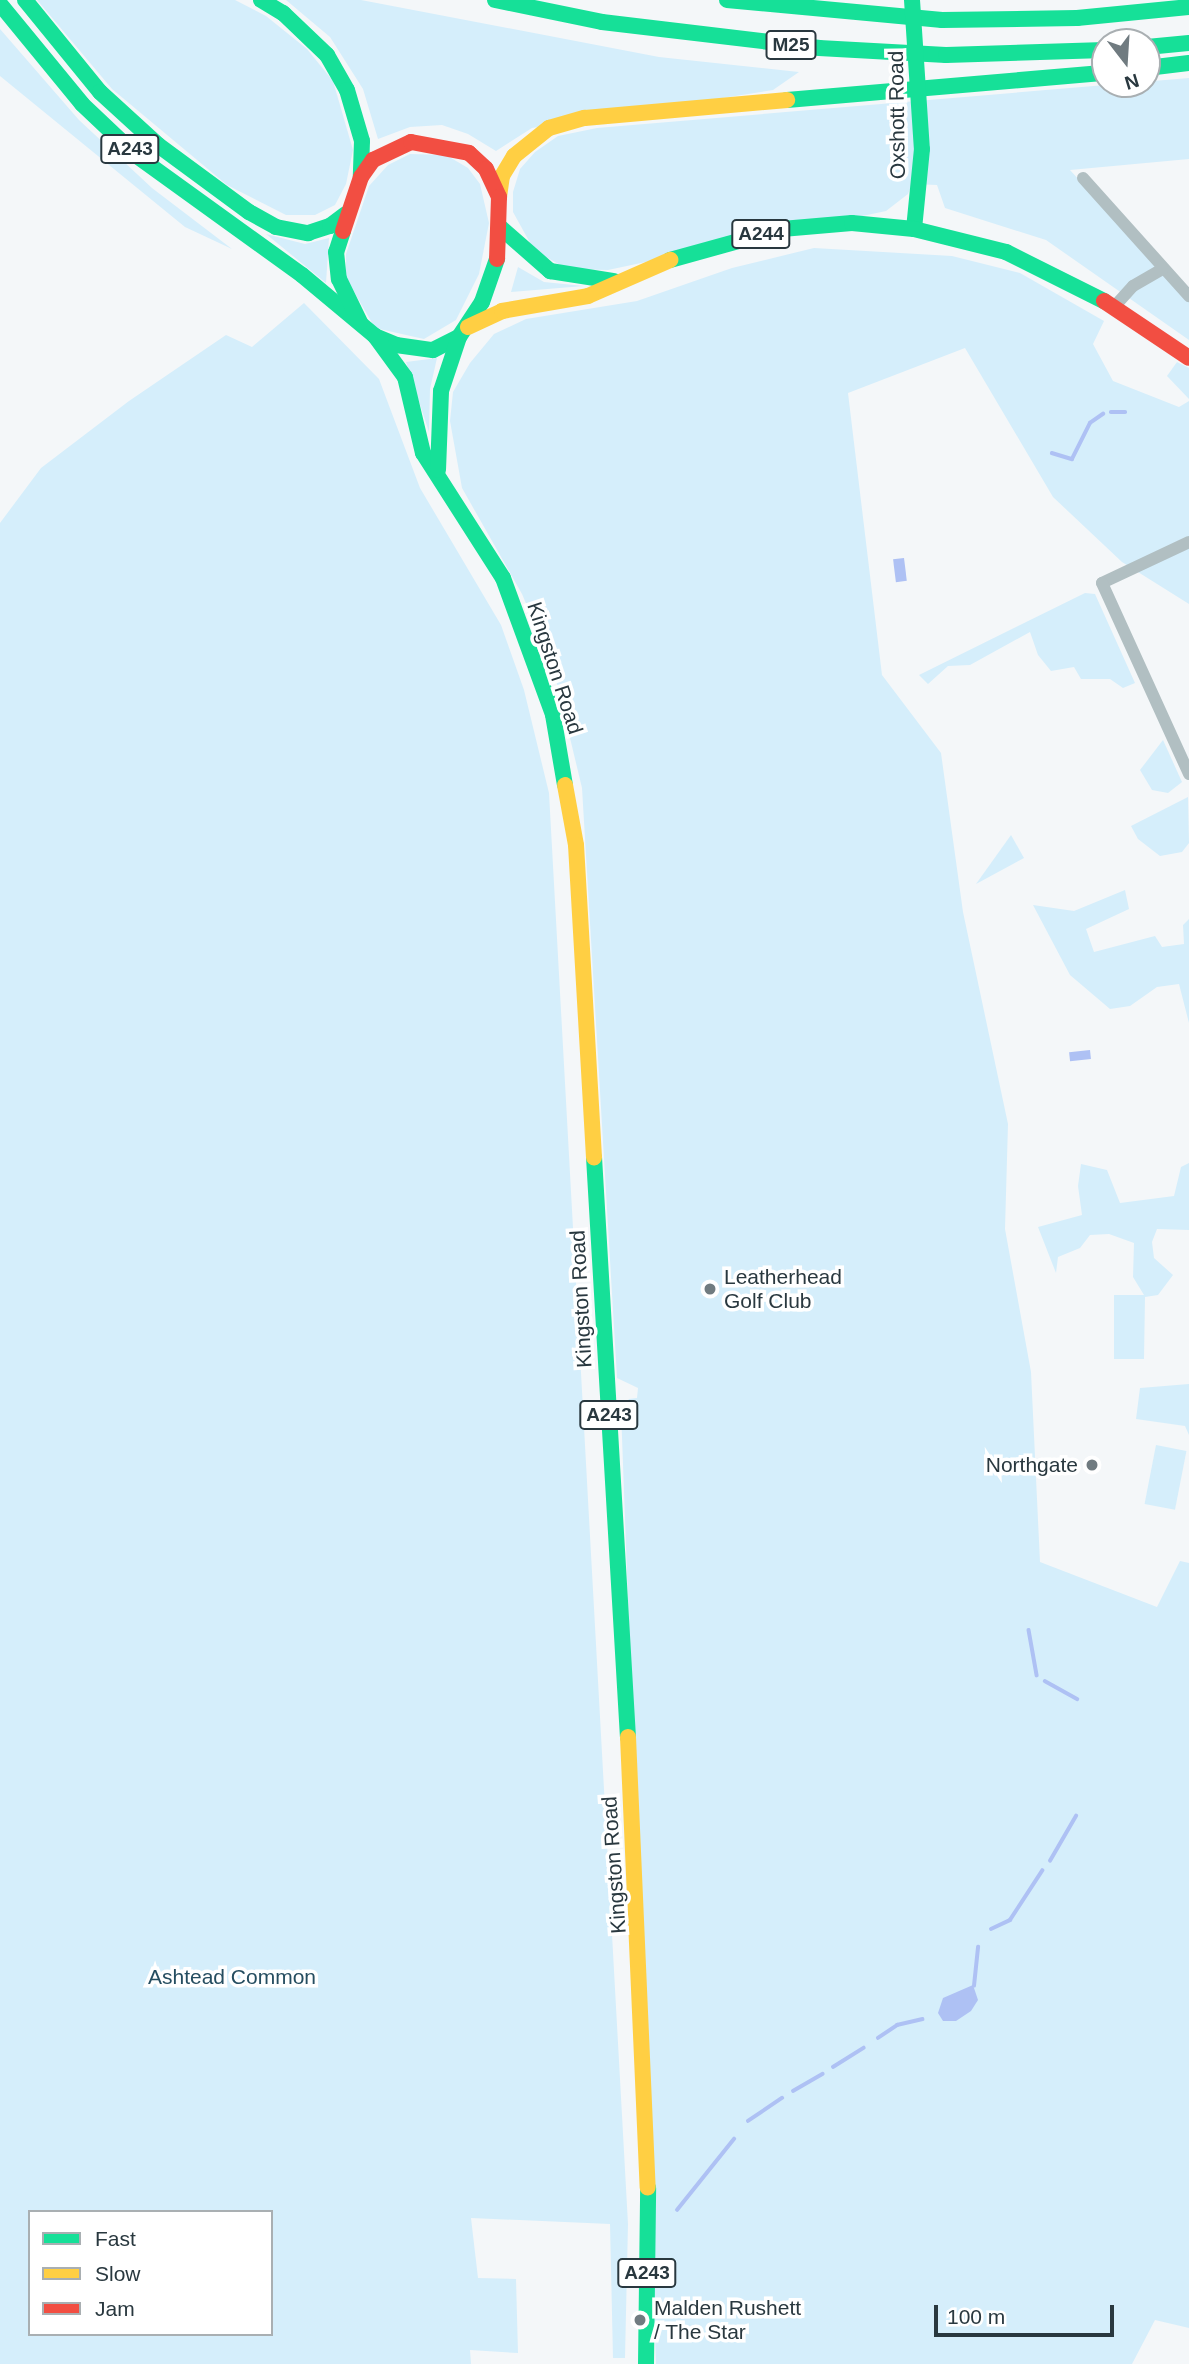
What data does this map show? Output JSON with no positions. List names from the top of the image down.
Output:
{
  "streets": {
    "main road": [
      "M25",
      "Oxshott Road",
      "A243",
      "A244",
      "Kingston Road"
    ]
  },
  "crossings": [
    ["Oxshott Road", "A244"],
    ["A243", "A244"],
    ["A243", "Kingston Road"],
    ["A244", "Kingston Road"]
  ],
  "parks": ["Ashtead Common"],
  "places": ["Leatherhead Golf Club", "Northgate", "Malden Rushett / The Star"],
  "legend": ["Fast", "Slow", "Jam"],
  "scale_bar": "100 m",
  "north": "bottom"
}
